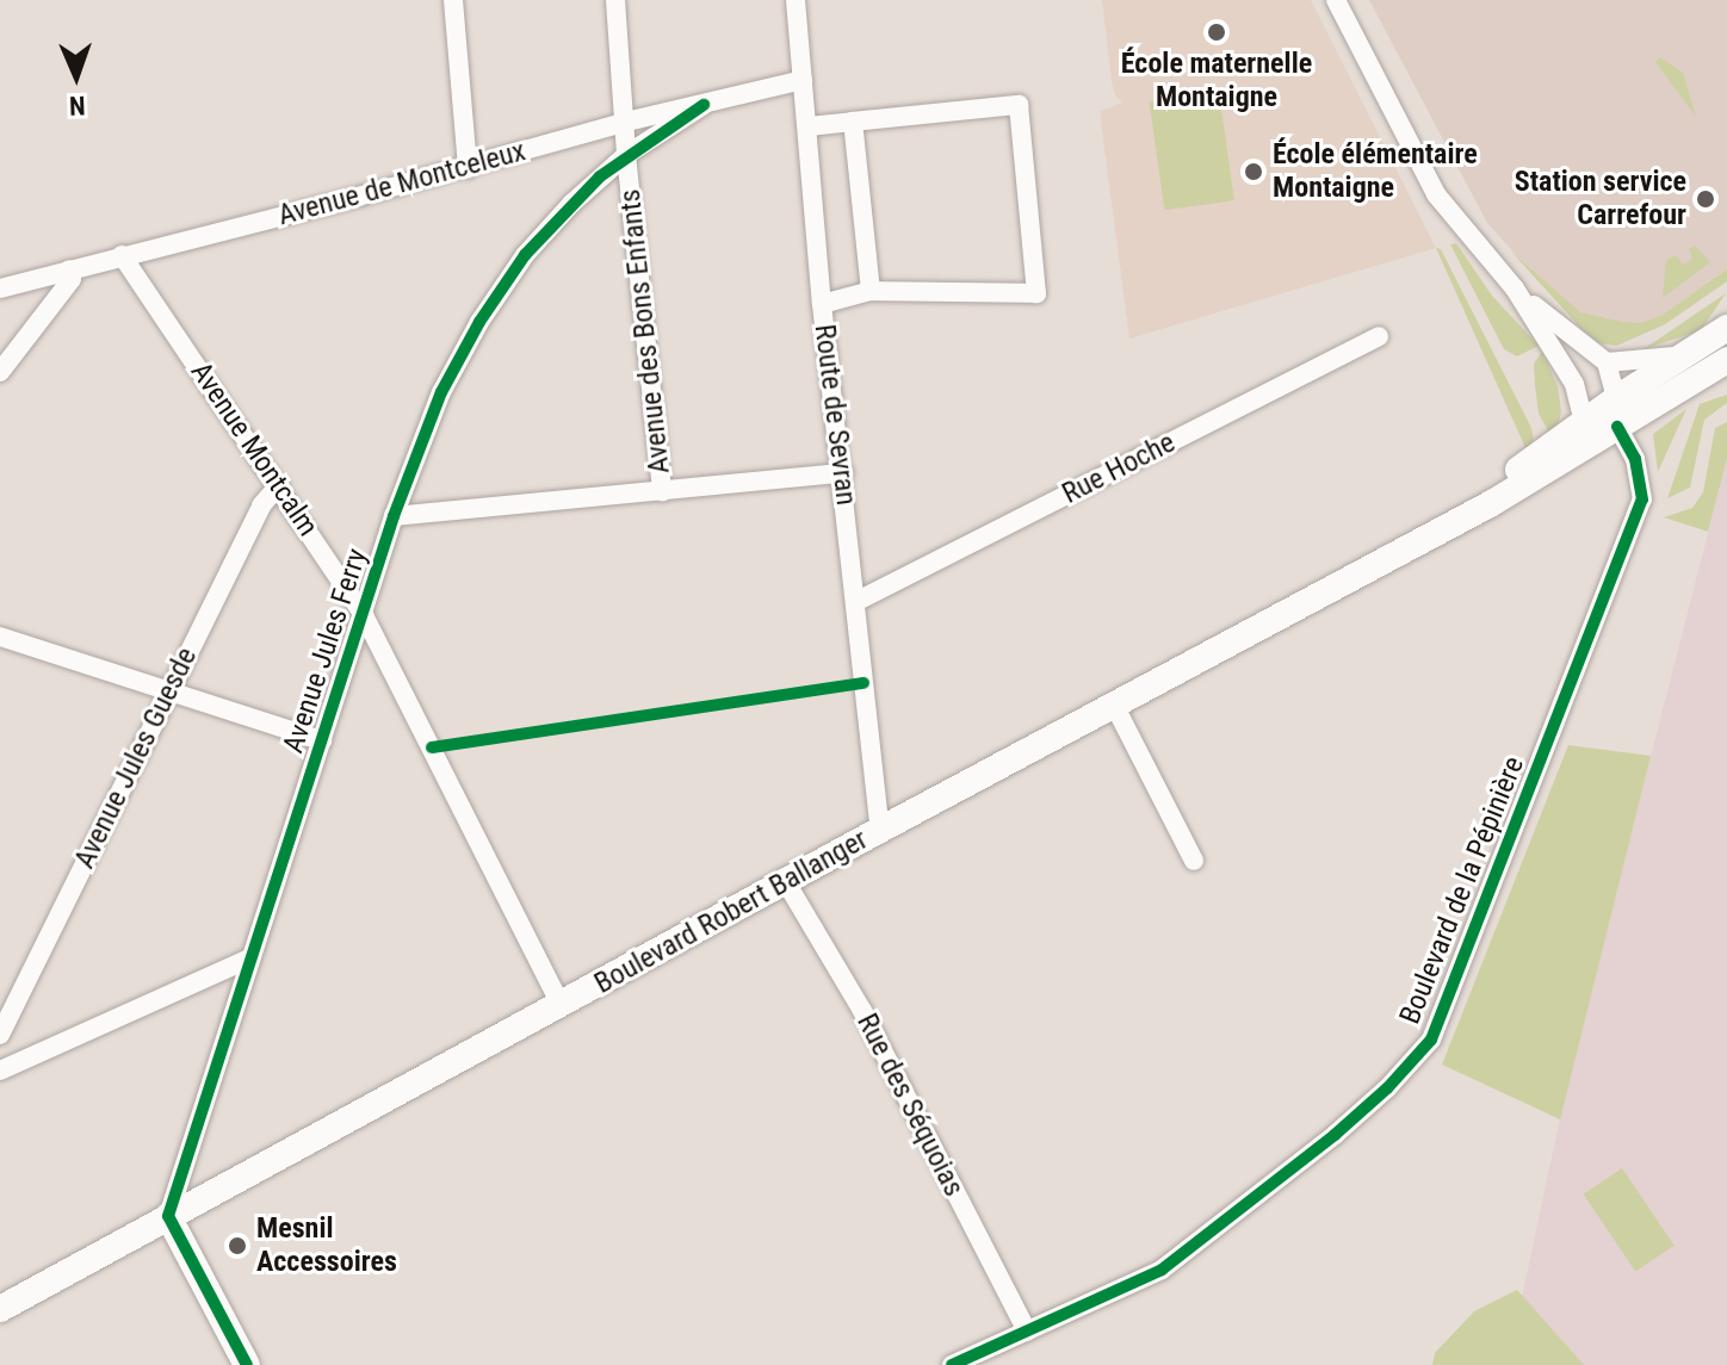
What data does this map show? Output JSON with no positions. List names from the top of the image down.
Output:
{
  "streets": {
    "main road": ["Boulevard Robert Ballanger"],
    "street": [
      "Avenue de Montceleux",
      "Avenue des Bons Enfants",
      "Route de Sevran",
      "Avenue Montcalm",
      "Rue Hoche",
      "Avenue Jules Ferry",
      "Avenue Jules Guesde",
      "Boulevard de la Pépinière",
      "Rue des Séquoias"
    ]
  },
  "crossings": [
    ["Avenue de Montceleux", "Avenue des Bons Enfants"],
    ["Avenue de Montceleux", "Route de Sevran"],
    ["Avenue de Montceleux", "Avenue Montcalm"],
    ["Avenue de Montceleux", "Avenue Jules Ferry"],
    ["Avenue des Bons Enfants", "Avenue Jules Ferry"],
    ["Route de Sevran", "Rue Hoche"],
    ["Route de Sevran", "Boulevard Robert Ballanger"],
    ["Avenue Montcalm", "Avenue Jules Ferry"],
    ["Avenue Montcalm", "Avenue Jules Guesde"],
    ["Avenue Montcalm", "Boulevard Robert Ballanger"],
    ["Avenue Jules Ferry", "Boulevard Robert Ballanger"],
    ["Boulevard de la Pépinière", "Boulevard Robert Ballanger"],
    ["Boulevard de la Pépinière", "Rue des Séquoias"],
    ["Boulevard Robert Ballanger", "Rue des Séquoias"]
  ],
  "places": [
    "École maternelle Montaigne",
    "École élémentaire Montaigne",
    "Station service Carrefour",
    "Mesnil Accessoires"
  ],
  "north": "bottom"
}
